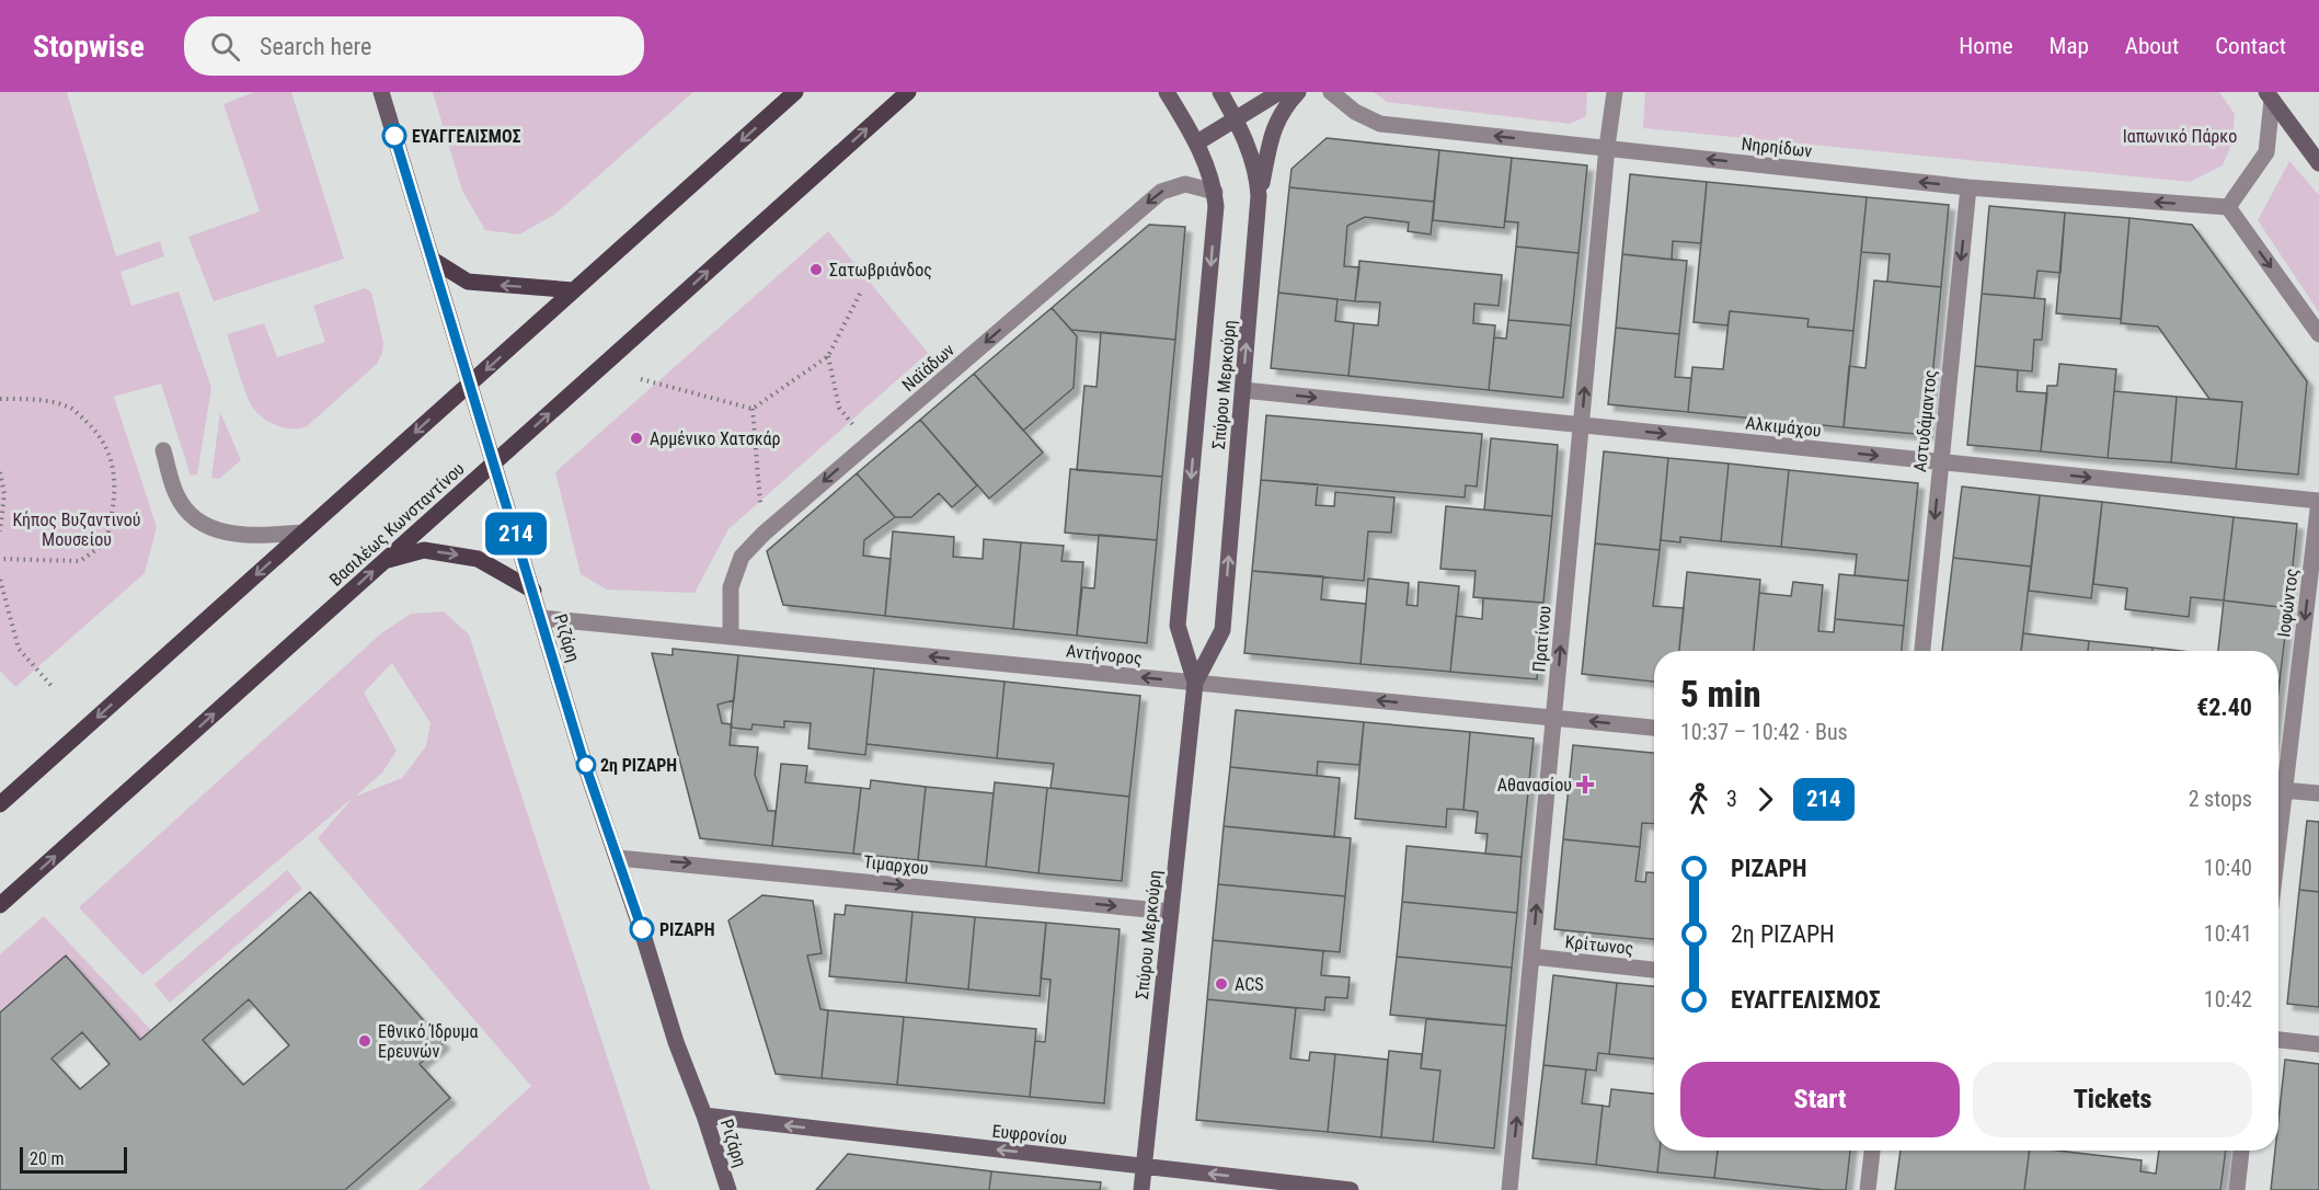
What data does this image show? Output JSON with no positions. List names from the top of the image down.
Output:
{
  "streets": {
    "main road": [
      "Σπύρου Μερκούρη",
      "Βασιλέως Κωνσταντίνου",
      "Ριζάρη",
      "Ευφρονίου"
    ],
    "street": [
      "Νηρηίδων",
      "Ναϊάδων",
      "Αστυδάμαντος",
      "Αλκιμάχου",
      "Ιοφώντος",
      "Πρατίνου",
      "Αντήνορος",
      "Τιμαρχου",
      "Κρίτωνος"
    ]
  },
  "crossings": [
    ["Νηρηίδων", "Αστυδάμαντος"],
    ["Νηρηίδων", "Πρατίνου"],
    ["Ναϊάδων", "Σπύρου Μερκούρη"],
    ["Ναϊάδων", "Αντήνορος"],
    ["Σπύρου Μερκούρη", "Αλκιμάχου"],
    ["Σπύρου Μερκούρη", "Αντήνορος"],
    ["Σπύρου Μερκούρη", "Τιμαρχου"],
    ["Σπύρου Μερκούρη", "Ευφρονίου"],
    ["Αστυδάμαντος", "Αλκιμάχου"],
    ["Αλκιμάχου", "Ιοφώντος"],
    ["Αλκιμάχου", "Πρατίνου"],
    ["Βασιλέως Κωνσταντίνου", "Ριζάρη"],
    ["Ριζάρη", "Αντήνορος"],
    ["Ριζάρη", "Τιμαρχου"],
    ["Ριζάρη", "Ευφρονίου"],
    ["Πρατίνου", "Αντήνορος"],
    ["Πρατίνου", "Κρίτωνος"]
  ],
  "one_way": [
    "Νηρηίδων",
    "Ναϊάδων",
    "Αστυδάμαντος",
    "Αλκιμάχου",
    "Ιοφώντος",
    "Πρατίνου",
    "Αντήνορος",
    "Τιμαρχου",
    "Ευφρονίου"
  ],
  "parks": ["Ιαπωνικό Πάρκο", "Κήπος Βυζαντινού Μουσείου"],
  "places": {
    "other": [
      "ΕΥΑΓΓΕΛΙΣΜΟΣ",
      "Σατωβριάνδος",
      "Αρμένικο Χατσκάρ",
      "2η ΡΙΖΑΡΗ",
      "ΡΙΖΑΡΗ",
      "ACS",
      "Εθνικό Ίδρυμα Ερευνών"
    ],
    "health": ["Αθανασίου"]
  },
  "lines": ["bus line 214"],
  "scale_bar": "20 m",
  "page": {
    "header": "Stopwise",
    "search": "Search here",
    "nav": [
      "Home",
      "Map",
      "About",
      "Contact"
    ],
    "on_map": "214",
    "heading": ["5 min", "10:37 – 10:42 · Bus", "€2.40"],
    "legs": ["3", "214", "2 stops"],
    "list": [
      {
        "name": "ΡΙΖΑΡΗ",
        "value": "10:40"
      },
      {
        "name": "2η ΡΙΖΑΡΗ",
        "value": "10:41"
      },
      {
        "name": "ΕΥΑΓΓΕΛΙΣΜΟΣ",
        "value": "10:42"
      }
    ],
    "buttons": ["Start", "Tickets"],
    "scale": "20 m"
  }
}
